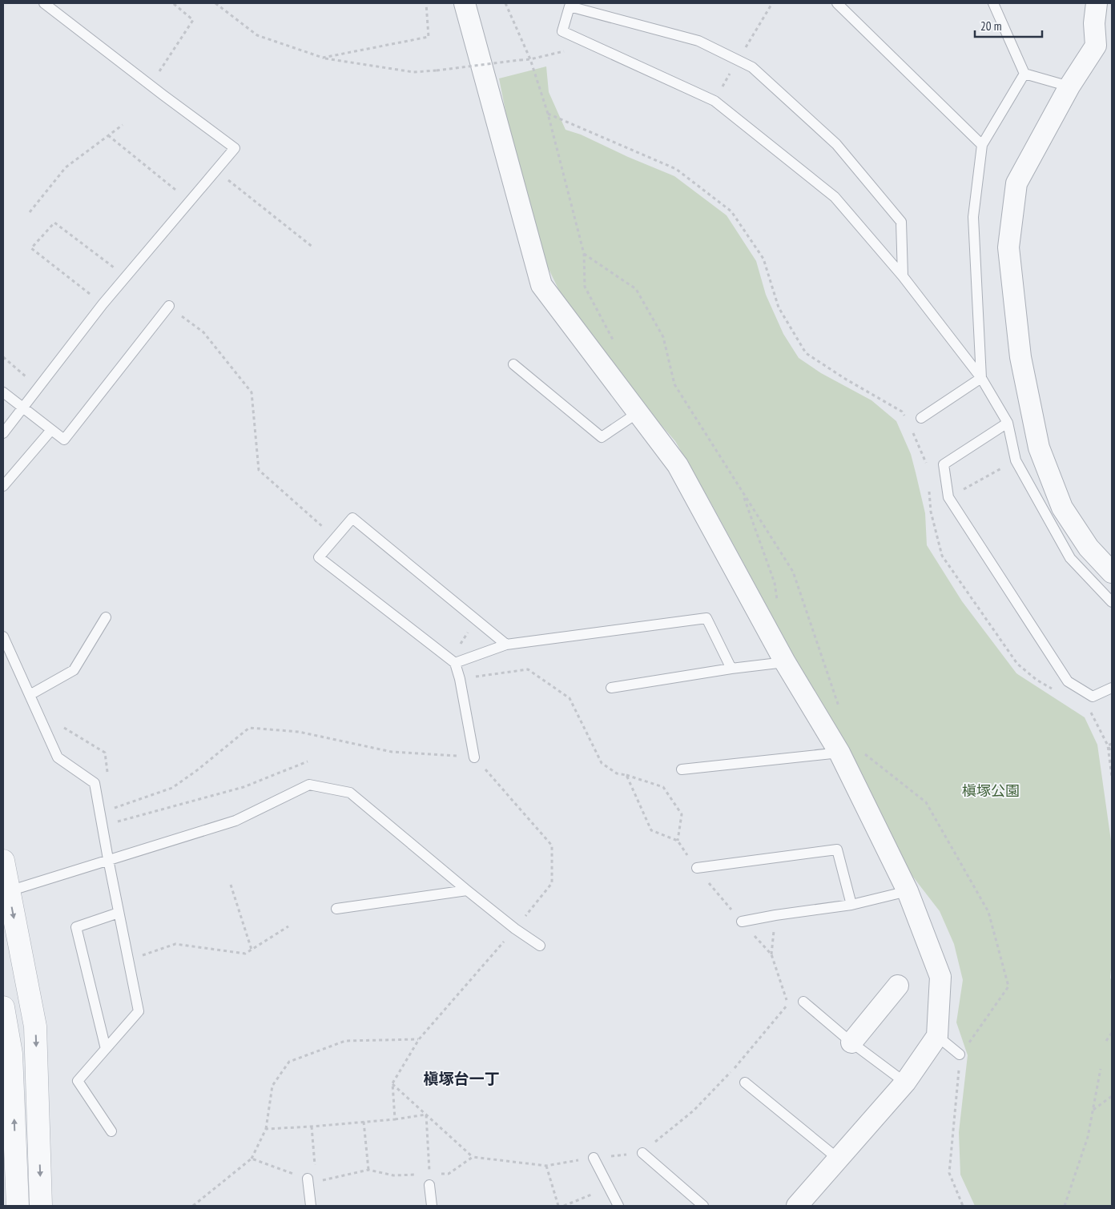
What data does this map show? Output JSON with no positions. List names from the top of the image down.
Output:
{
  "districts": ["槇塚台一丁"],
  "parks": ["槇塚公園"],
  "scale_bar": "20 m"
}
